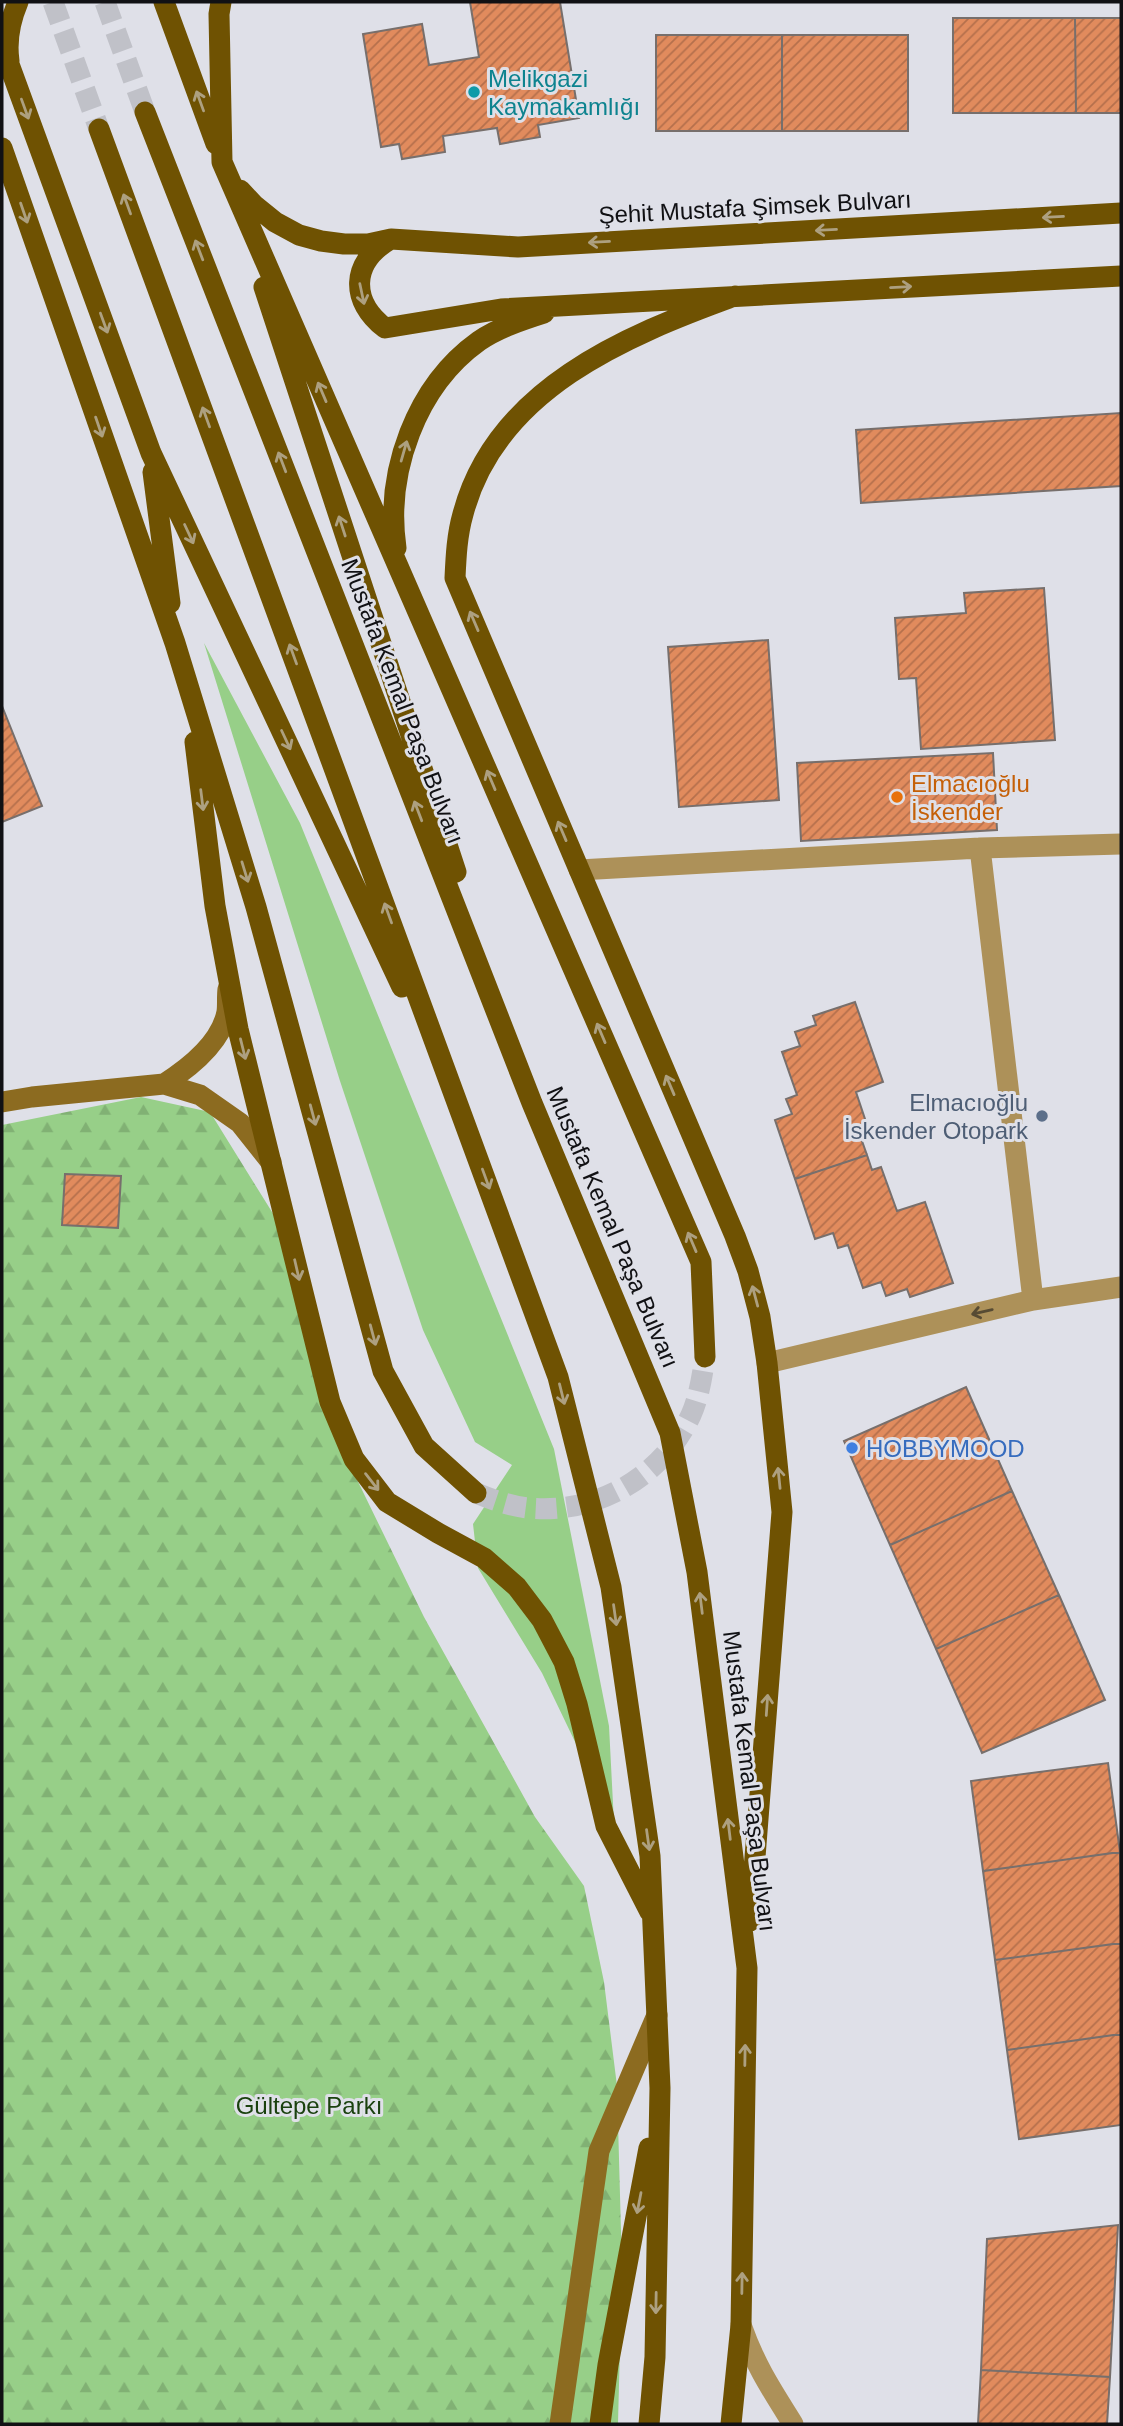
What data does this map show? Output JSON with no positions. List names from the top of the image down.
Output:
{
  "streets": {
    "main road": ["Şehit Mustafa Şimsek Bulvarı", "Mustafa Kemal Paşa Bulvarı"]
  },
  "parks": ["Gültepe Parkı"],
  "places": [
    "Melikgazi Kaymakamlığı",
    "Elmacıoğlu İskender",
    "Elmacıoğlu İskender Otopark",
    "HOBBYMOOD"
  ]
}
